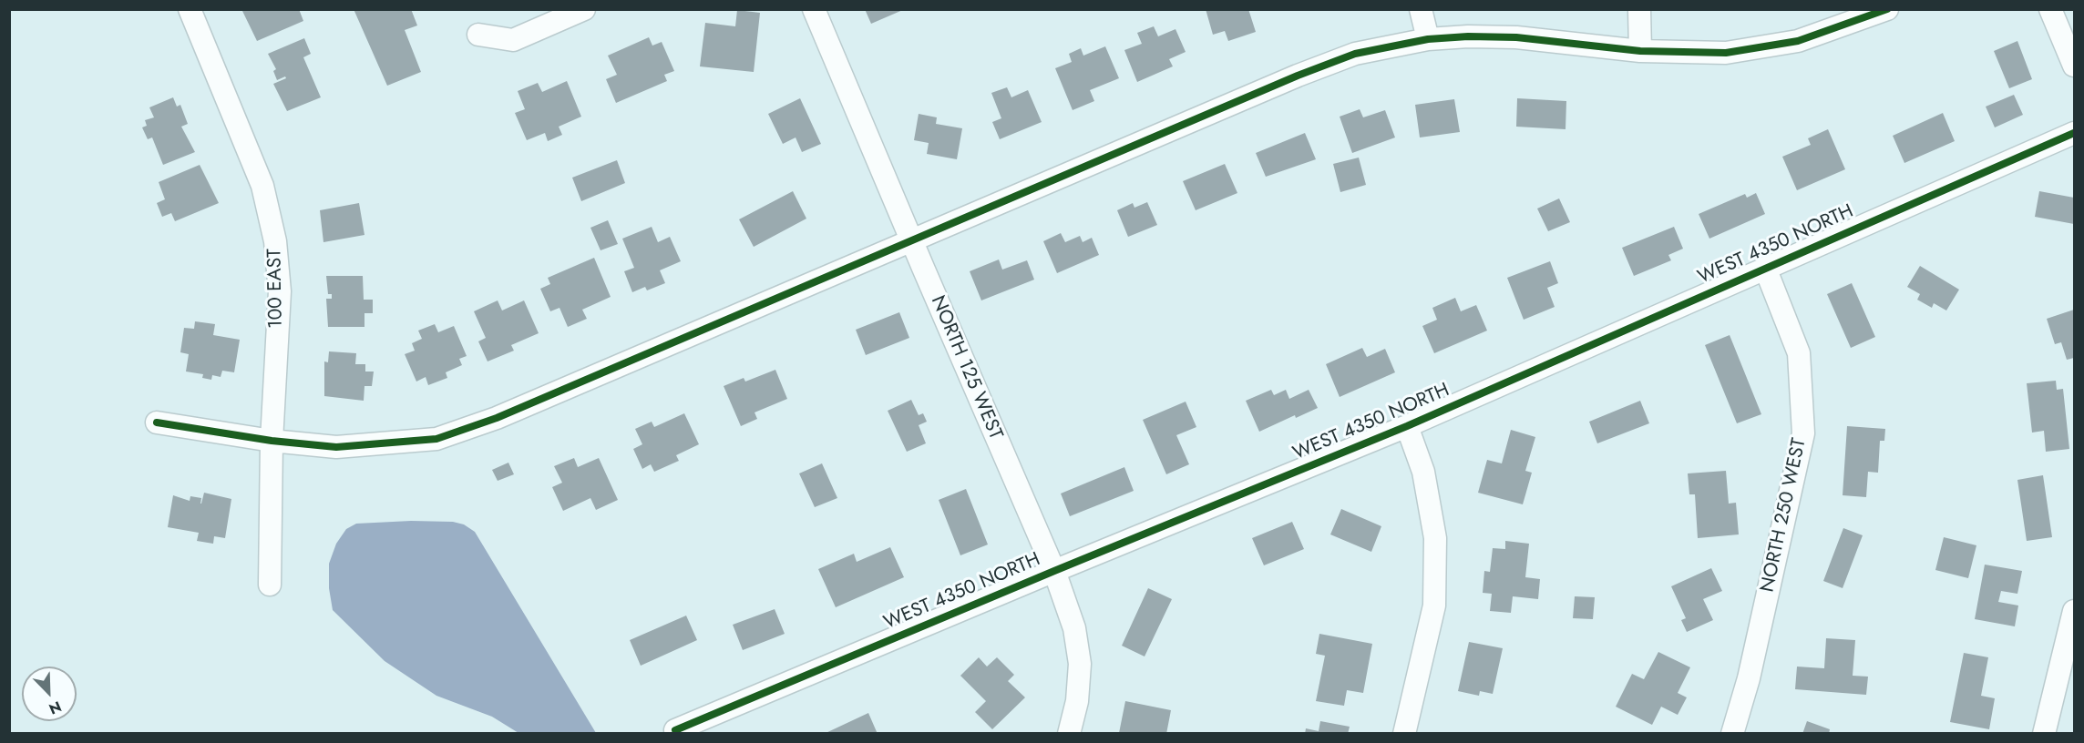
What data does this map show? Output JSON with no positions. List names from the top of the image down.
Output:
{
  "streets": {
    "street": [
      "WEST 4350 NORTH",
      "100 EAST",
      "NORTH 125 WEST",
      "NORTH 250 WEST"
    ]
  },
  "crossings": [
    ["WEST 4350 NORTH", "NORTH 125 WEST"],
    ["WEST 4350 NORTH", "NORTH 250 WEST"]
  ],
  "north": "bottom right"
}
